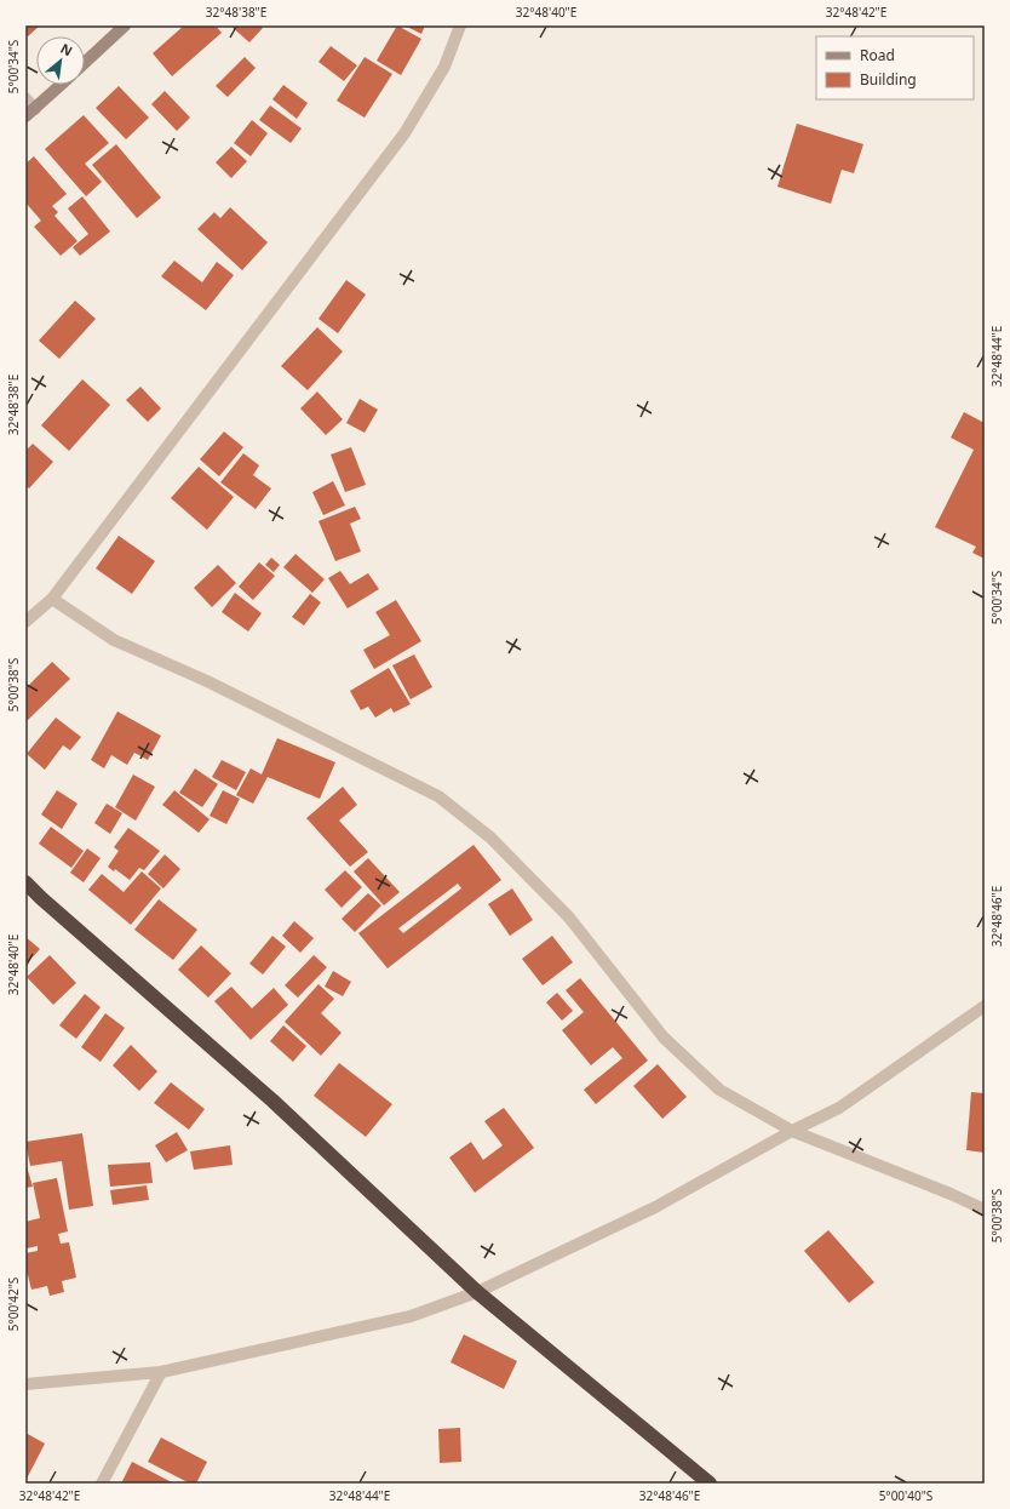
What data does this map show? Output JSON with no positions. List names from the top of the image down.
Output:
{
  "legend": ["Road", "Building"],
  "north": "top right",
  "coordinates": [
    "32°48'38\"E",
    "32°48'40\"E",
    "32°48'42\"E",
    "5°00'34\"S",
    "32°48'44\"E",
    "5°00'38\"S",
    "32°48'46\"E",
    "5°00'42\"S",
    "5°00'40\"S"
  ]
}
